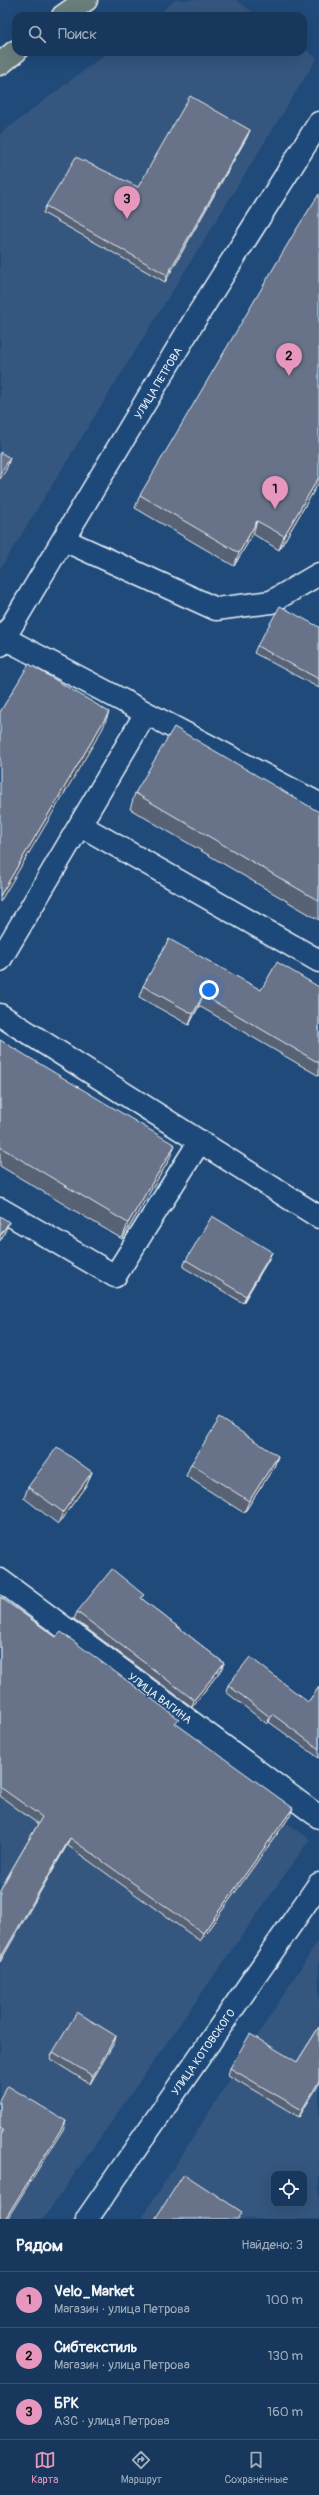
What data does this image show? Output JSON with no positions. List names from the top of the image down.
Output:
{
  "streets": {
    "street": ["УЛИЦА ПЕТРОВА", "УЛИЦА ВАГИНА", "УЛИЦА КОТОВСКОГО"]
  },
  "page": {
    "search": "Поиск",
    "pins": ["3", "2", "1"],
    "heading": ["Рядом", "Найдено: 3"],
    "list": [
      {
        "mark": "1",
        "name": "Velo_Market",
        "note": "Магазин · улица Петрова",
        "value": "100 m"
      },
      {
        "mark": "2",
        "name": "Сибтекстиль",
        "note": "Магазин · улица Петрова",
        "value": "130 m"
      },
      {
        "mark": "3",
        "name": "БРК",
        "note": "АЗС · улица Петрова",
        "value": "160 m"
      }
    ],
    "nav": ["Карта", "Маршрут", "Сохранённые"]
  }
}
